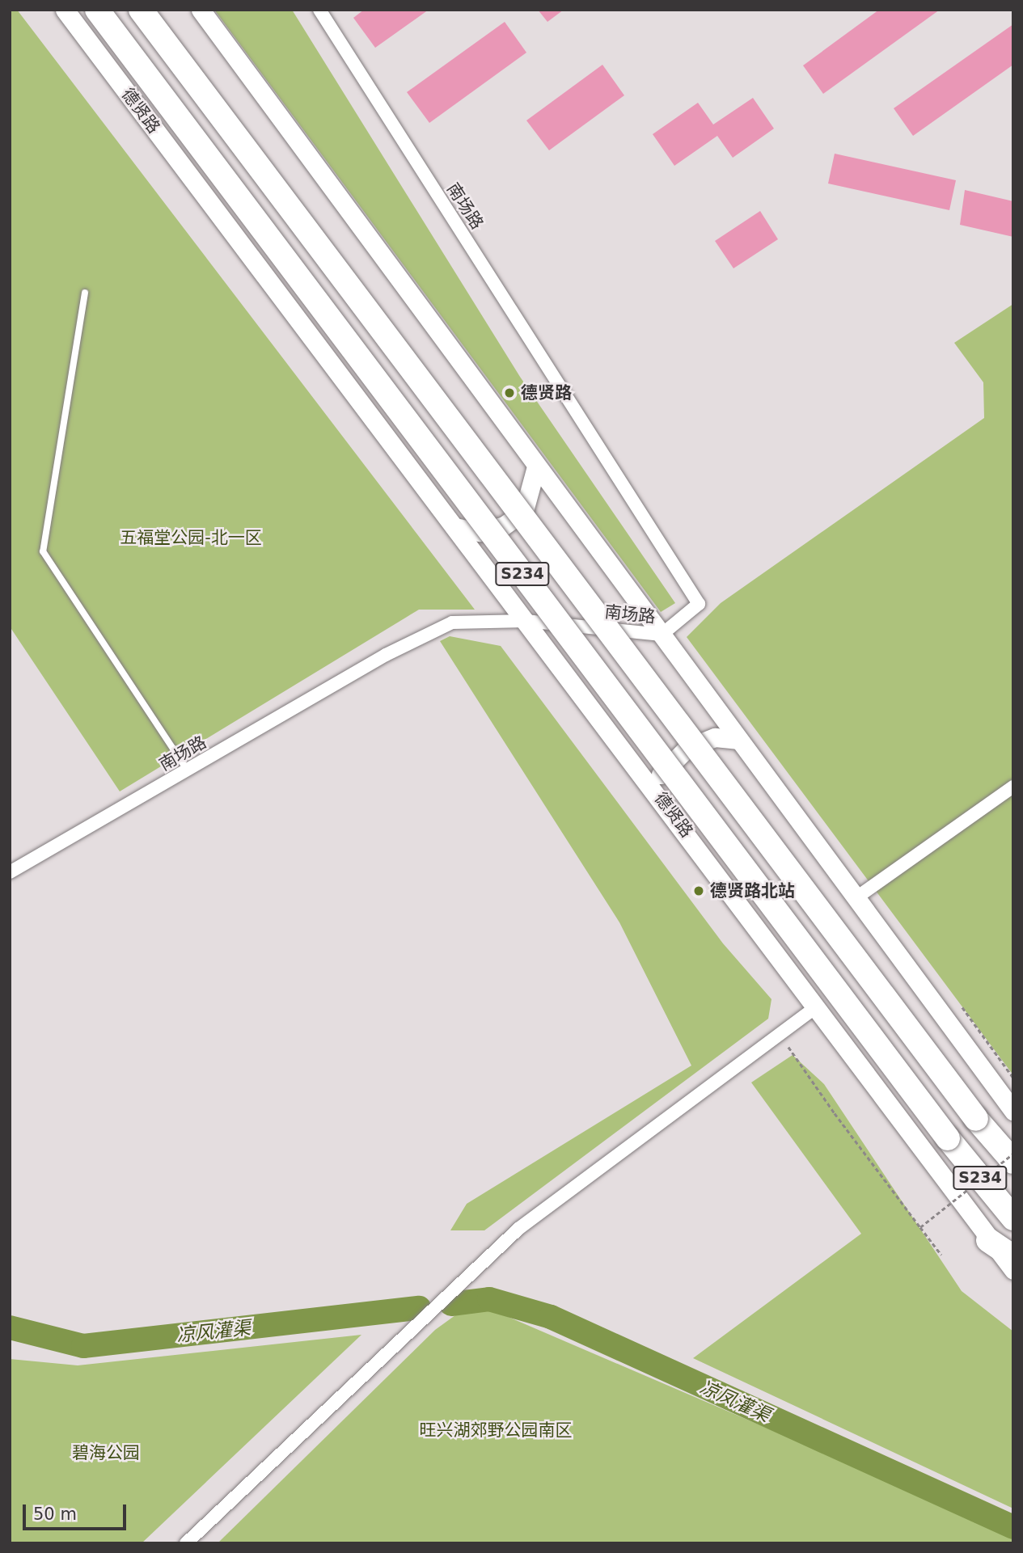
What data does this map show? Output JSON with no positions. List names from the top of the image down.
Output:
{
  "streets": {
    "highway": ["德贤路", "S234"],
    "street": ["南场路"]
  },
  "crossings": [
    ["德贤路", "南场路"]
  ],
  "water": ["凉风灌渠", "凉凤灌渠"],
  "parks": ["五福堂公园-北一区", "旺兴湖郊野公园南区", "碧海公园"],
  "places": ["德贤路", "德贤路北站"],
  "scale_bar": "50 m"
}
